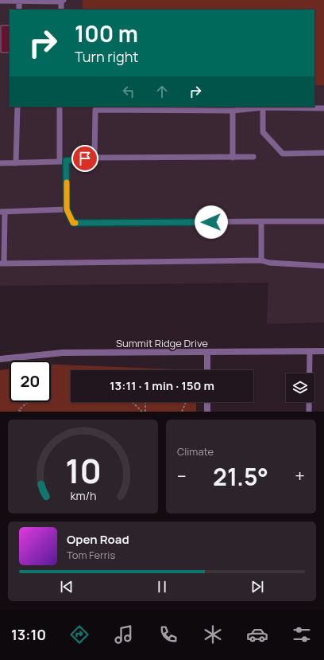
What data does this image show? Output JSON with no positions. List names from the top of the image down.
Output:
{
  "streets": {
    "street": ["Summit Ridge Drive"]
  },
  "page": {
    "turn": ["100 m", "Turn right"],
    "limit": "20",
    "trip": "13:11 · 1 min · 150 m",
    "tile": "Climate",
    "heat": ["−", "21.5°", "+"],
    "song": ["Open Road", "Tom Ferris"],
    "tabs": "13:10",
    "gauge": ["10", "km/h"]
  }
}
